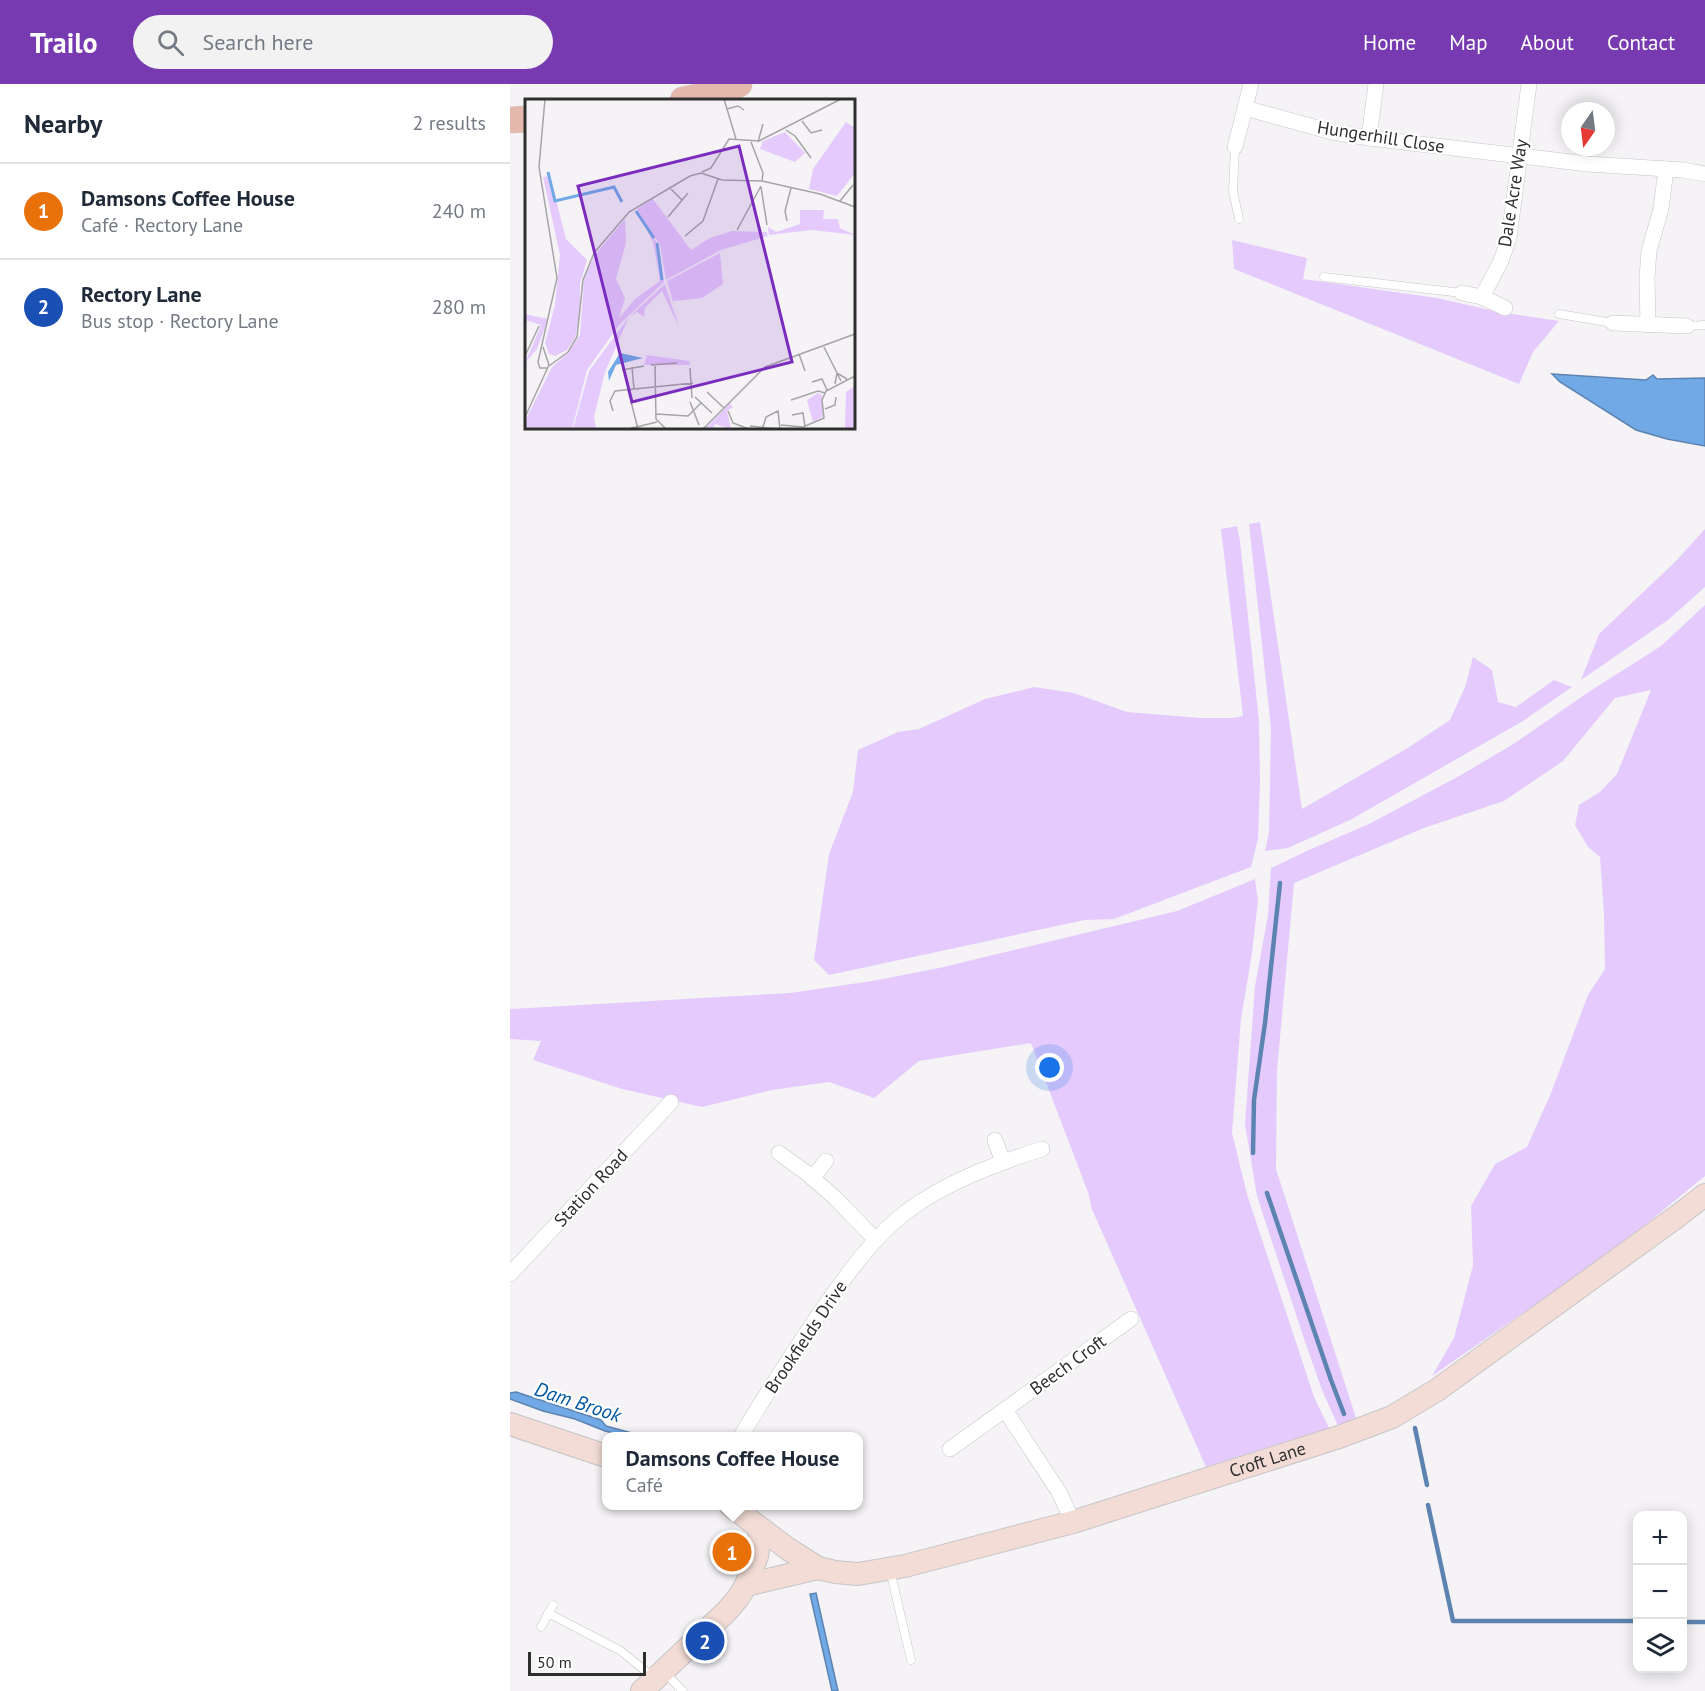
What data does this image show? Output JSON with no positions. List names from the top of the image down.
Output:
{
  "streets": {
    "street": [
      "Hungerhill Close",
      "Dale Acre Way",
      "Station Road",
      "Brookfields Drive",
      "Beech Croft",
      "Croft Lane"
    ]
  },
  "crossings": [
    ["Hungerhill Close", "Dale Acre Way"]
  ],
  "water": ["Dam Brook"],
  "scale_bar": "50 m",
  "north": "bottom",
  "page": {
    "header": "Trailo",
    "search": "Search here",
    "nav": [
      "Home",
      "Map",
      "About",
      "Contact"
    ],
    "heading": ["Nearby", "2 results"],
    "list": [
      {
        "mark": "1",
        "name": "Damsons Coffee House",
        "note": "Café · Rectory Lane",
        "value": "240 m"
      },
      {
        "mark": "2",
        "name": "Rectory Lane",
        "note": "Bus stop · Rectory Lane",
        "value": "280 m"
      }
    ],
    "popup": ["Damsons Coffee House", "Café"],
    "map_buttons": ["+", "−"],
    "pins": ["1", "2"],
    "scale": "50 m"
  }
}
